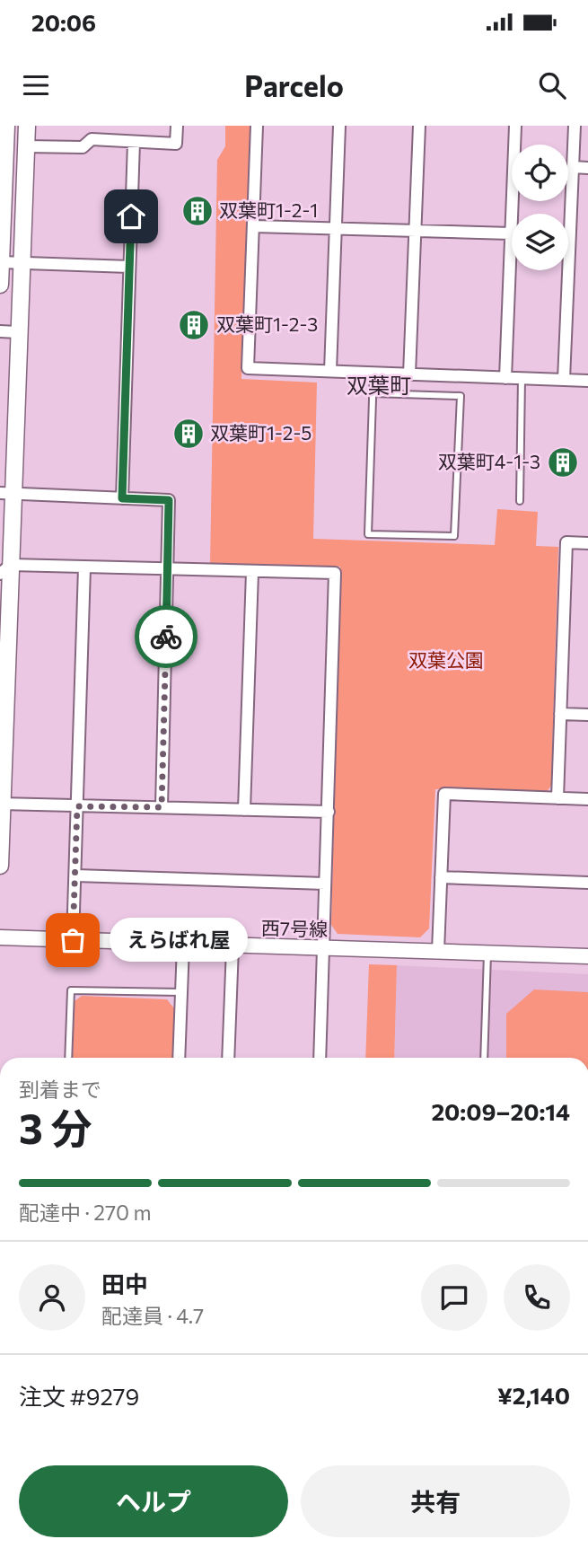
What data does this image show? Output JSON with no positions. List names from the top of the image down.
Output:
{
  "streets": {
    "street": ["西7号線"]
  },
  "districts": ["双葉町"],
  "parks": ["双葉公園"],
  "places": {
    "building": [
      "双葉町1-2-1",
      "双葉町1-2-3",
      "双葉町1-2-5",
      "双葉町4-1-3"
    ],
    "other": ["えらばれ屋"]
  },
  "page": {
    "status": "20:06",
    "header": "Parcelo",
    "bubble": "えらばれ屋",
    "heading": ["3 分", "到着まで", "20:09–20:14"],
    "panel": [
      "田中",
      "配達員 · 4.7",
      "注文 #9279",
      "¥2,140"
    ],
    "bar": "配達中 · 270 m",
    "buttons": ["ヘルプ", "共有"]
  }
}
